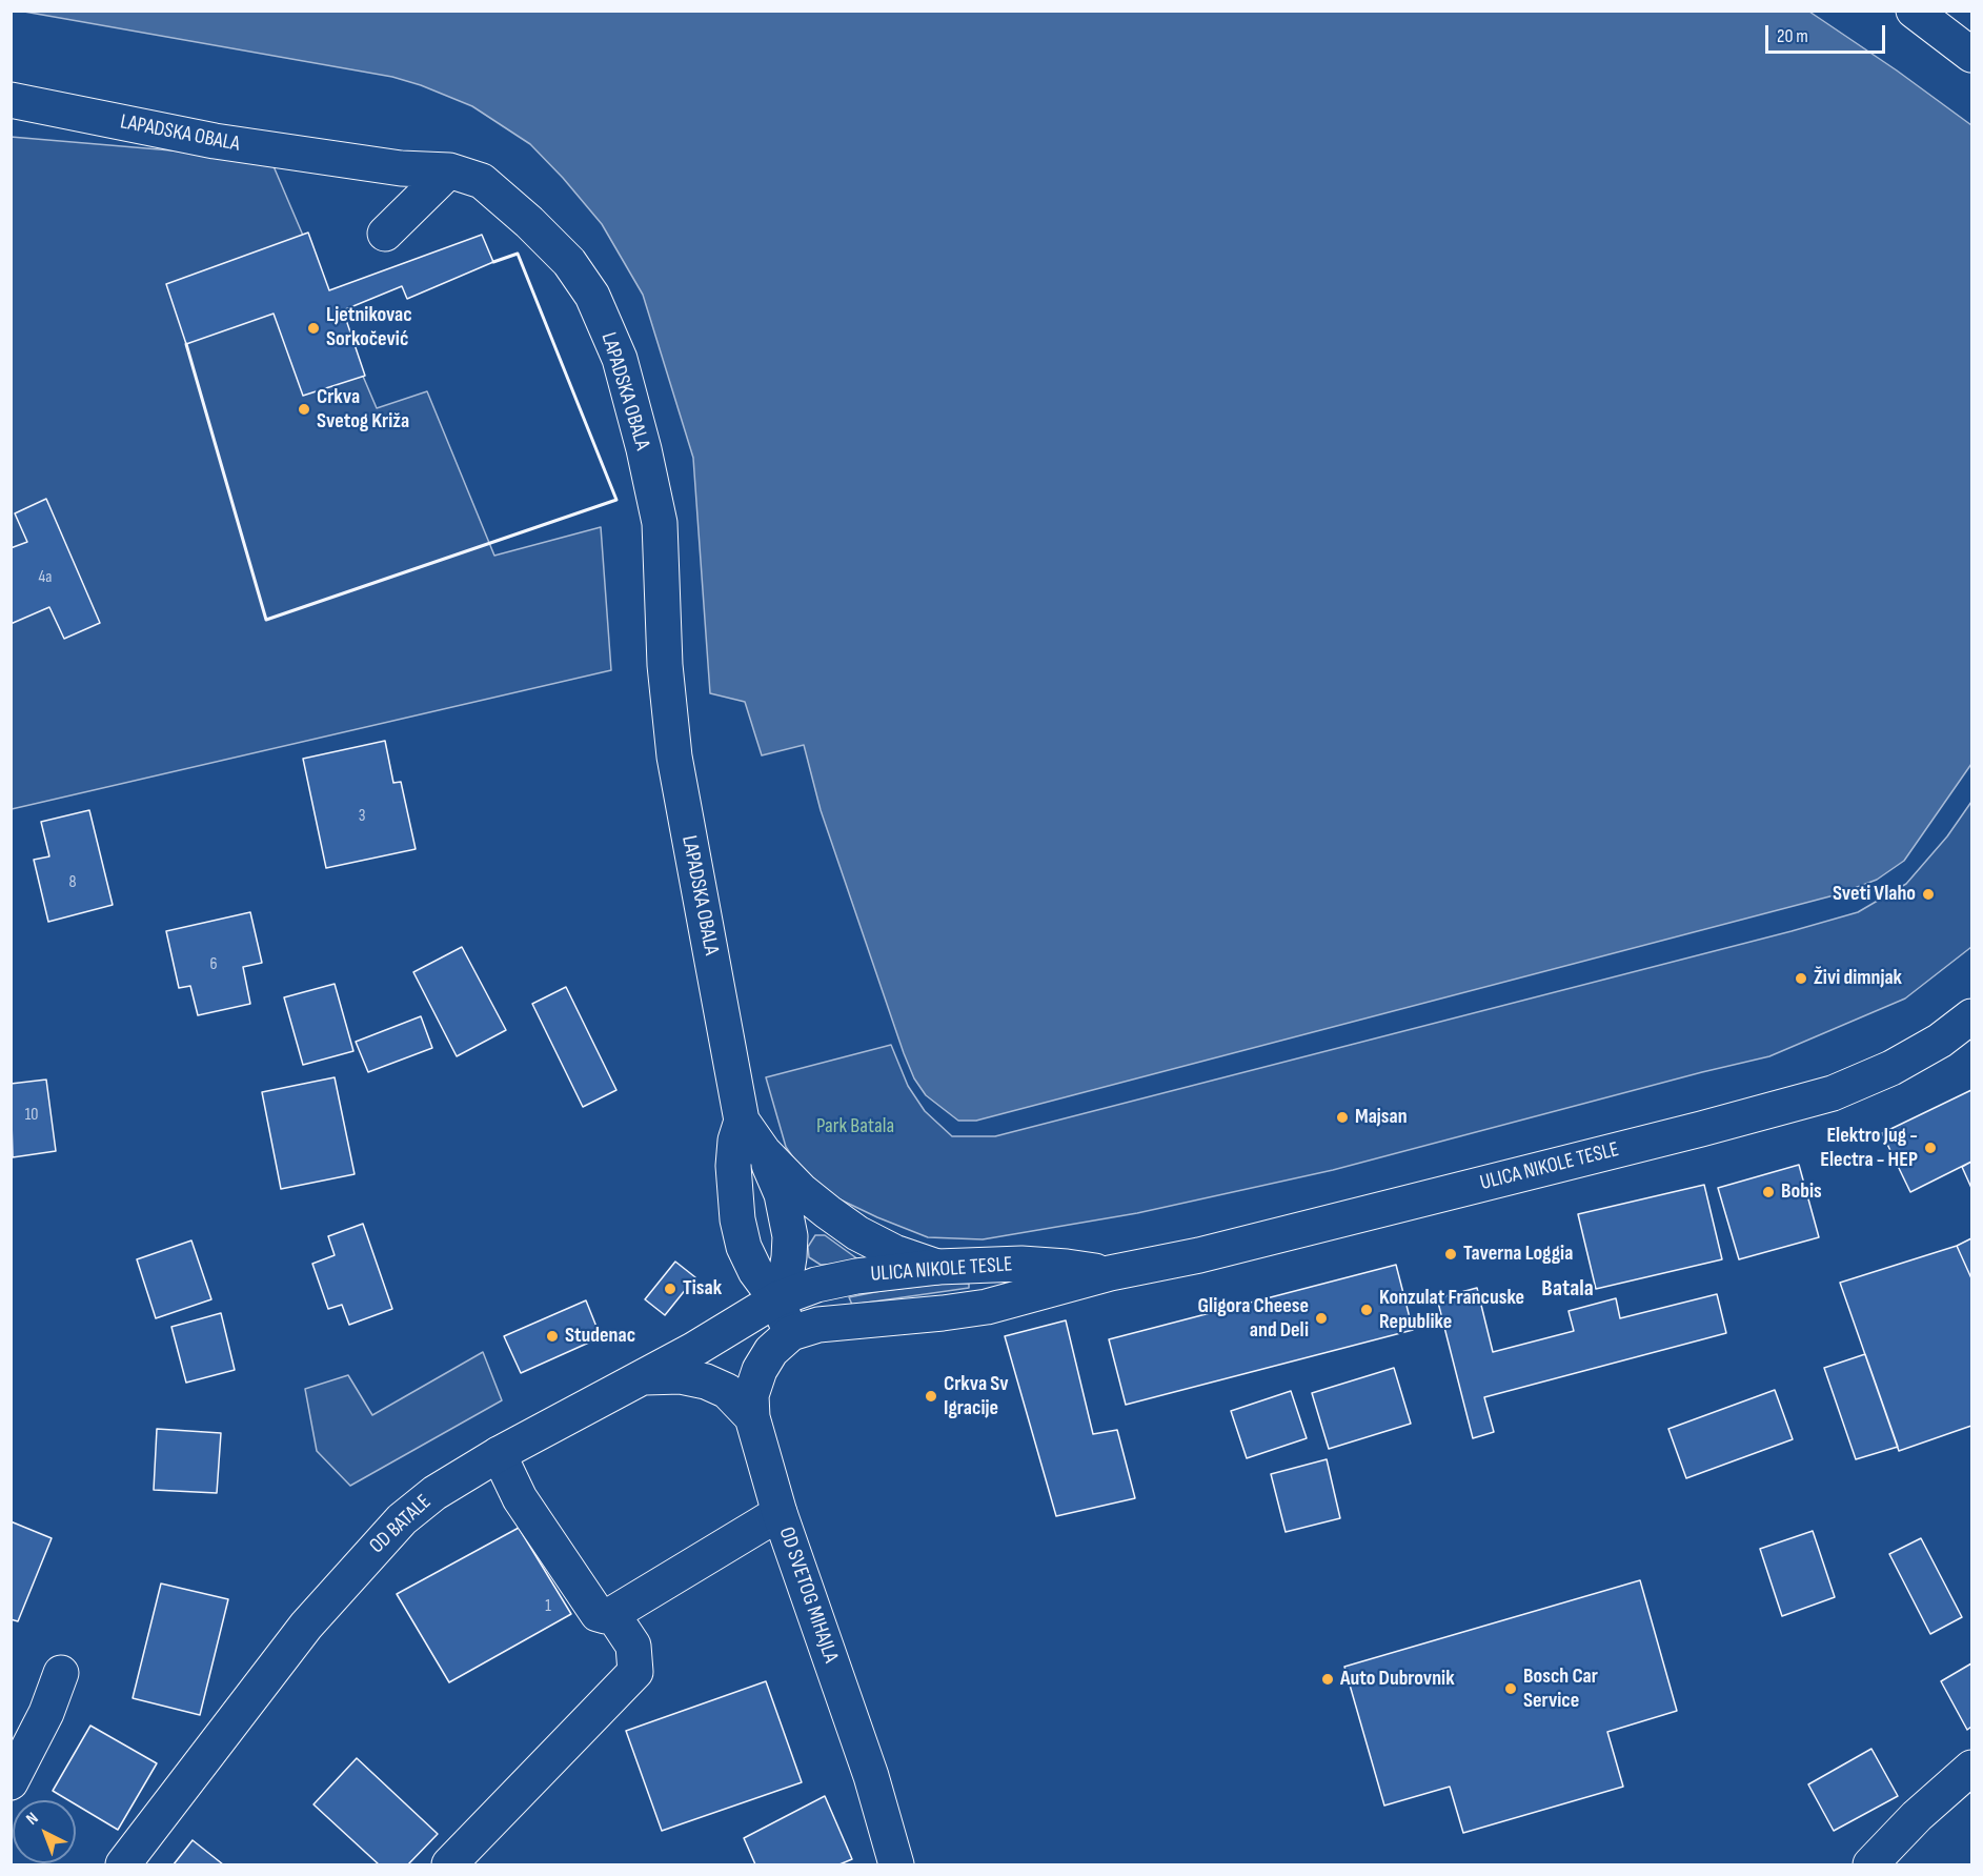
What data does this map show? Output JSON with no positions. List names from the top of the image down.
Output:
{
  "streets": {
    "main road": [
      "LAPADSKA OBALA",
      "ULICA NIKOLE TESLE",
      "OD BATALE",
      "OD SVETOG MIHAJLA"
    ]
  },
  "crossings": [
    ["LAPADSKA OBALA", "ULICA NIKOLE TESLE"],
    ["LAPADSKA OBALA", "OD BATALE"],
    ["LAPADSKA OBALA", "OD SVETOG MIHAJLA"],
    ["ULICA NIKOLE TESLE", "OD BATALE"],
    ["ULICA NIKOLE TESLE", "OD SVETOG MIHAJLA"]
  ],
  "districts": ["Batala"],
  "parks": ["Park Batala"],
  "places": [
    "Ljetnikovac Sorkočević",
    "Crkva Svetog Križa",
    "Sveti Vlaho",
    "Živi dimnjak",
    "Majsan",
    "Elektro Jug - Electra - HEP",
    "Bobis",
    "Taverna Loggia",
    "Tisak",
    "Konzulat Francuske Republike",
    "Gligora Cheese and Deli",
    "Studenac",
    "Crkva Sv Igracije",
    "Auto Dubrovnik",
    "Bosch Car Service"
  ],
  "house_numbers": [
    "4a",
    "3",
    "8",
    "6",
    "10",
    "1"
  ],
  "scale_bar": "20 m",
  "north": "top left"
}
